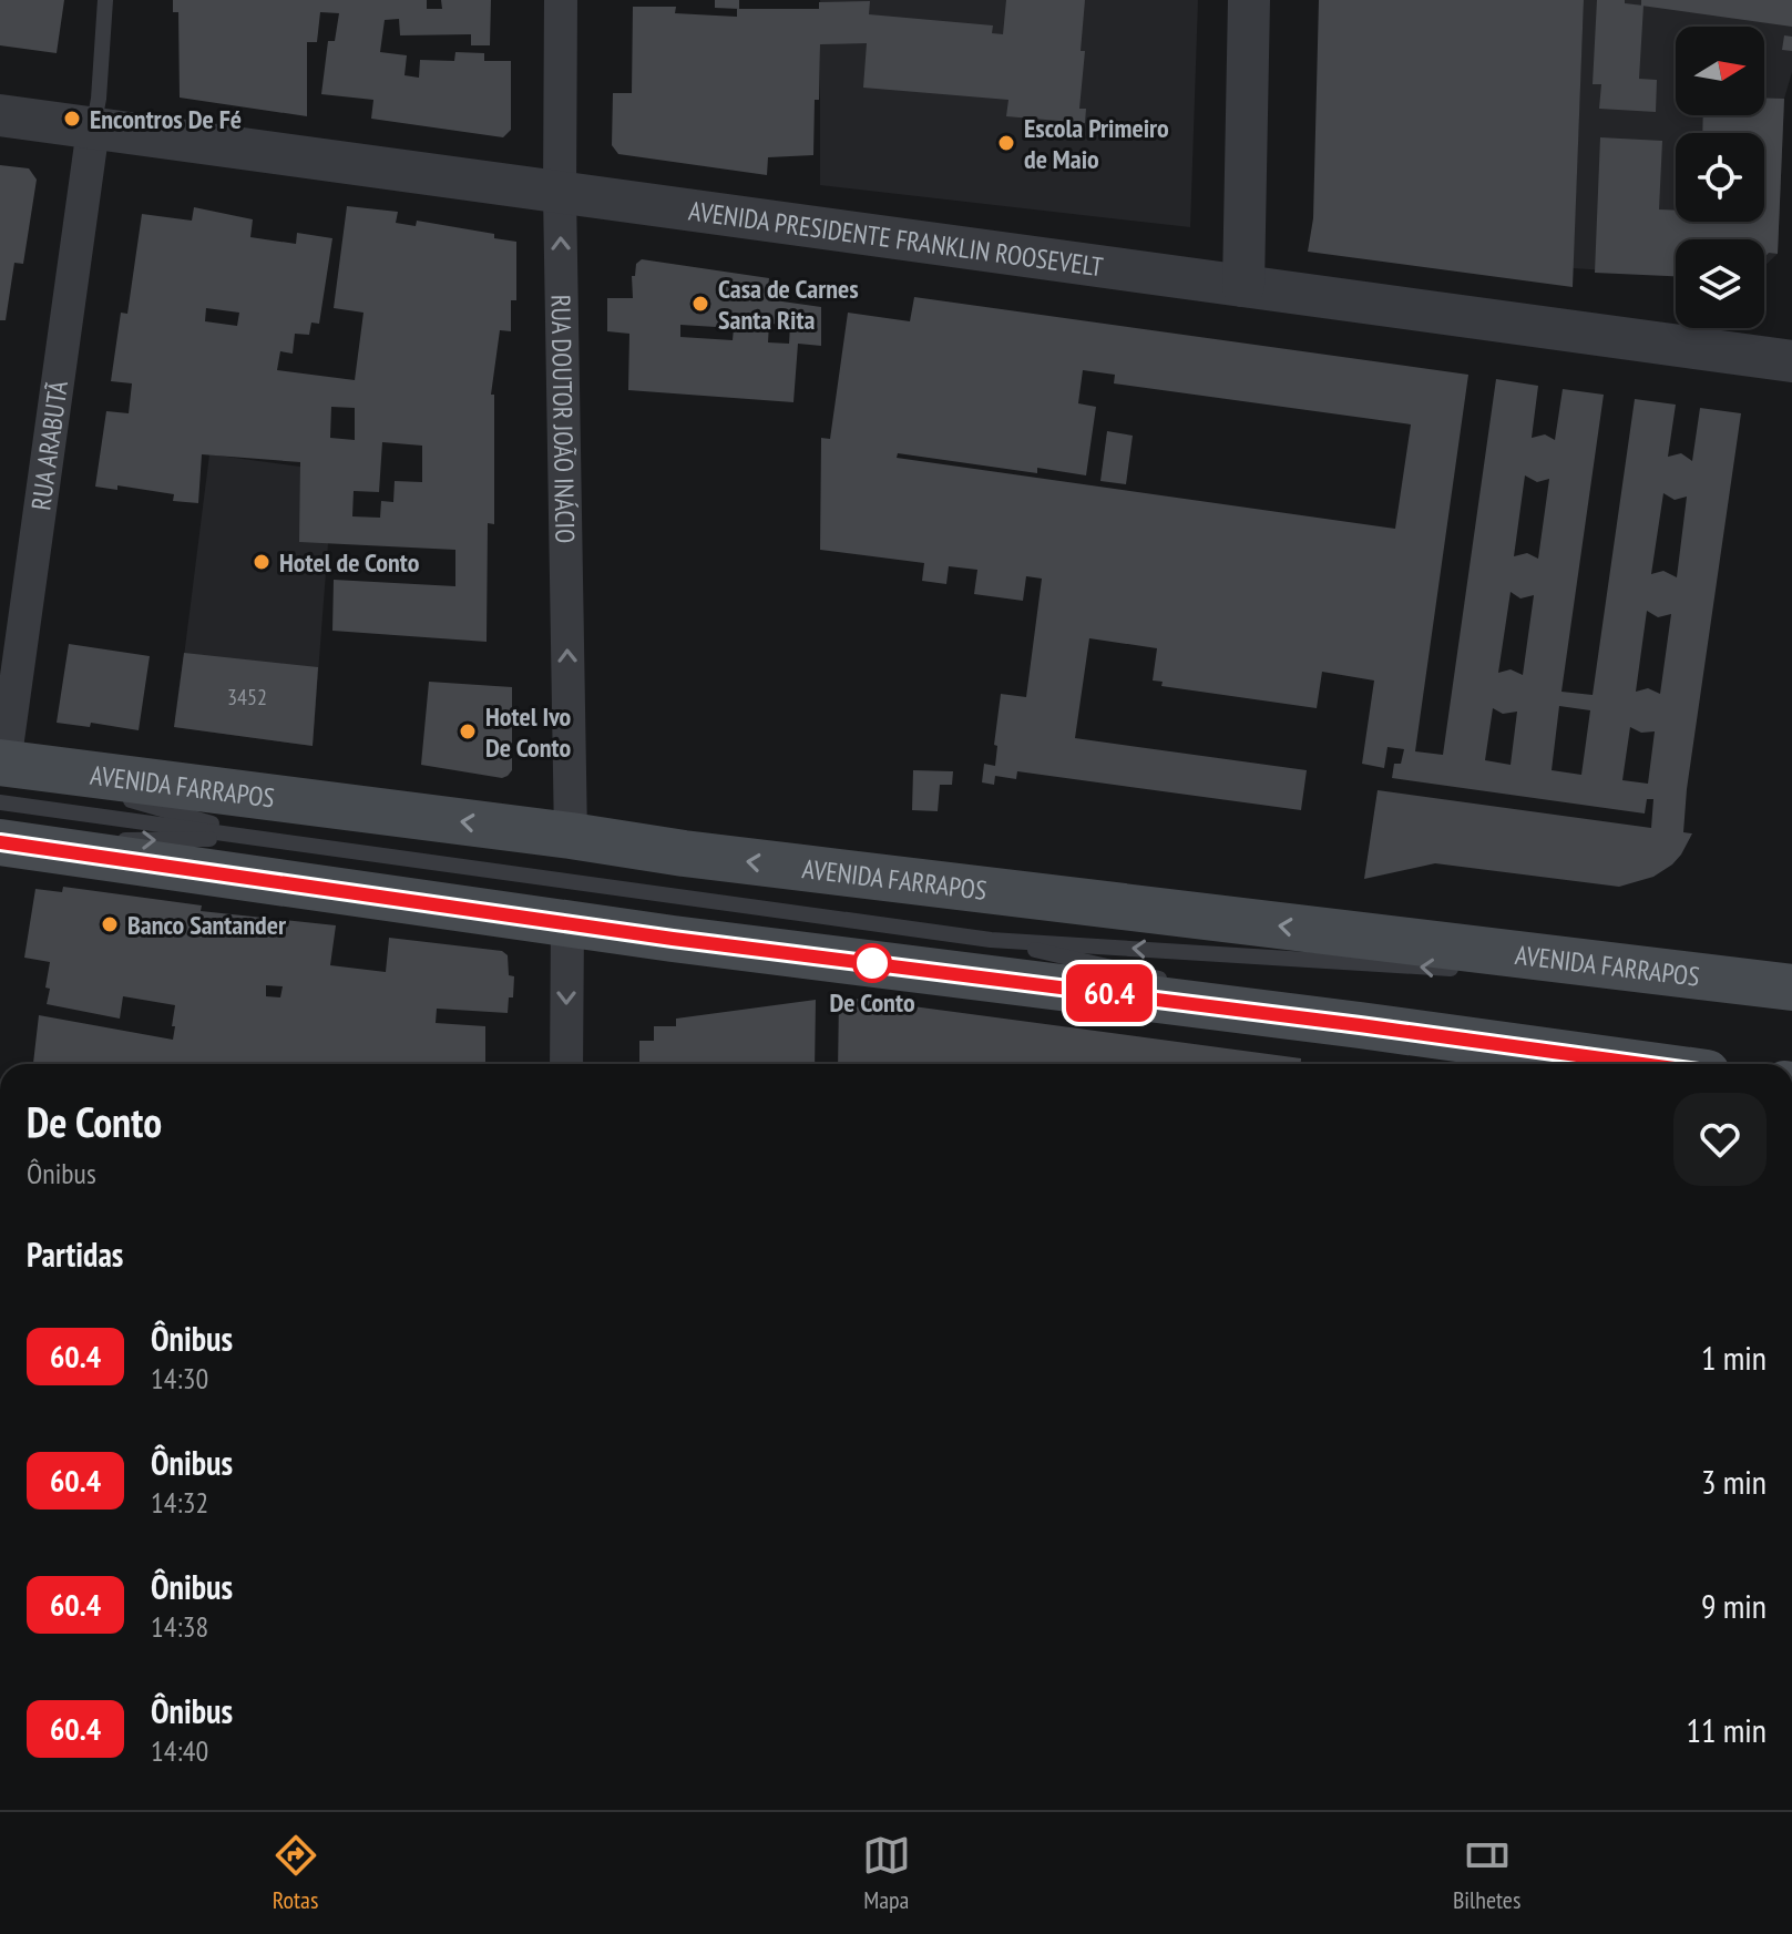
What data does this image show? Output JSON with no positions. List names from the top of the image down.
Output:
{
  "streets": {
    "main road": ["AVENIDA FARRAPOS"],
    "street": ["AVENIDA PRESIDENTE FRANKLIN ROOSEVELT", "RUA DOUTOR JOÃO INÁCIO", "RUA ARABUTÃ"]
  },
  "crossings": [
    ["AVENIDA PRESIDENTE FRANKLIN ROOSEVELT", "RUA DOUTOR JOÃO INÁCIO"],
    ["AVENIDA PRESIDENTE FRANKLIN ROOSEVELT", "RUA ARABUTÃ"],
    ["RUA DOUTOR JOÃO INÁCIO", "AVENIDA FARRAPOS"],
    ["RUA ARABUTÃ", "AVENIDA FARRAPOS"]
  ],
  "one_way": ["RUA DOUTOR JOÃO INÁCIO"],
  "places": [
    "Encontros De Fé",
    "Escola Primeiro de Maio",
    "Casa de Carnes Santa Rita",
    "Hotel de Conto",
    "Hotel Ivo De Conto",
    "Banco Santander",
    "De Conto"
  ],
  "lines": ["bus line 60.4"],
  "house_numbers": ["3452"],
  "north": "right",
  "page": {
    "on_map": "60.4",
    "heading": [
      ["De Conto", "Ônibus"],
      "Partidas"
    ],
    "list": [
      {
        "mark": "60.4",
        "name": "Ônibus",
        "note": "14:30",
        "value": "1 min"
      },
      {
        "mark": "60.4",
        "name": "Ônibus",
        "note": "14:32",
        "value": "3 min"
      },
      {
        "mark": "60.4",
        "name": "Ônibus",
        "note": "14:38",
        "value": "9 min"
      },
      {
        "mark": "60.4",
        "name": "Ônibus",
        "note": "14:40",
        "value": "11 min"
      }
    ],
    "tabs": ["Rotas", "Mapa", "Bilhetes"]
  }
}
